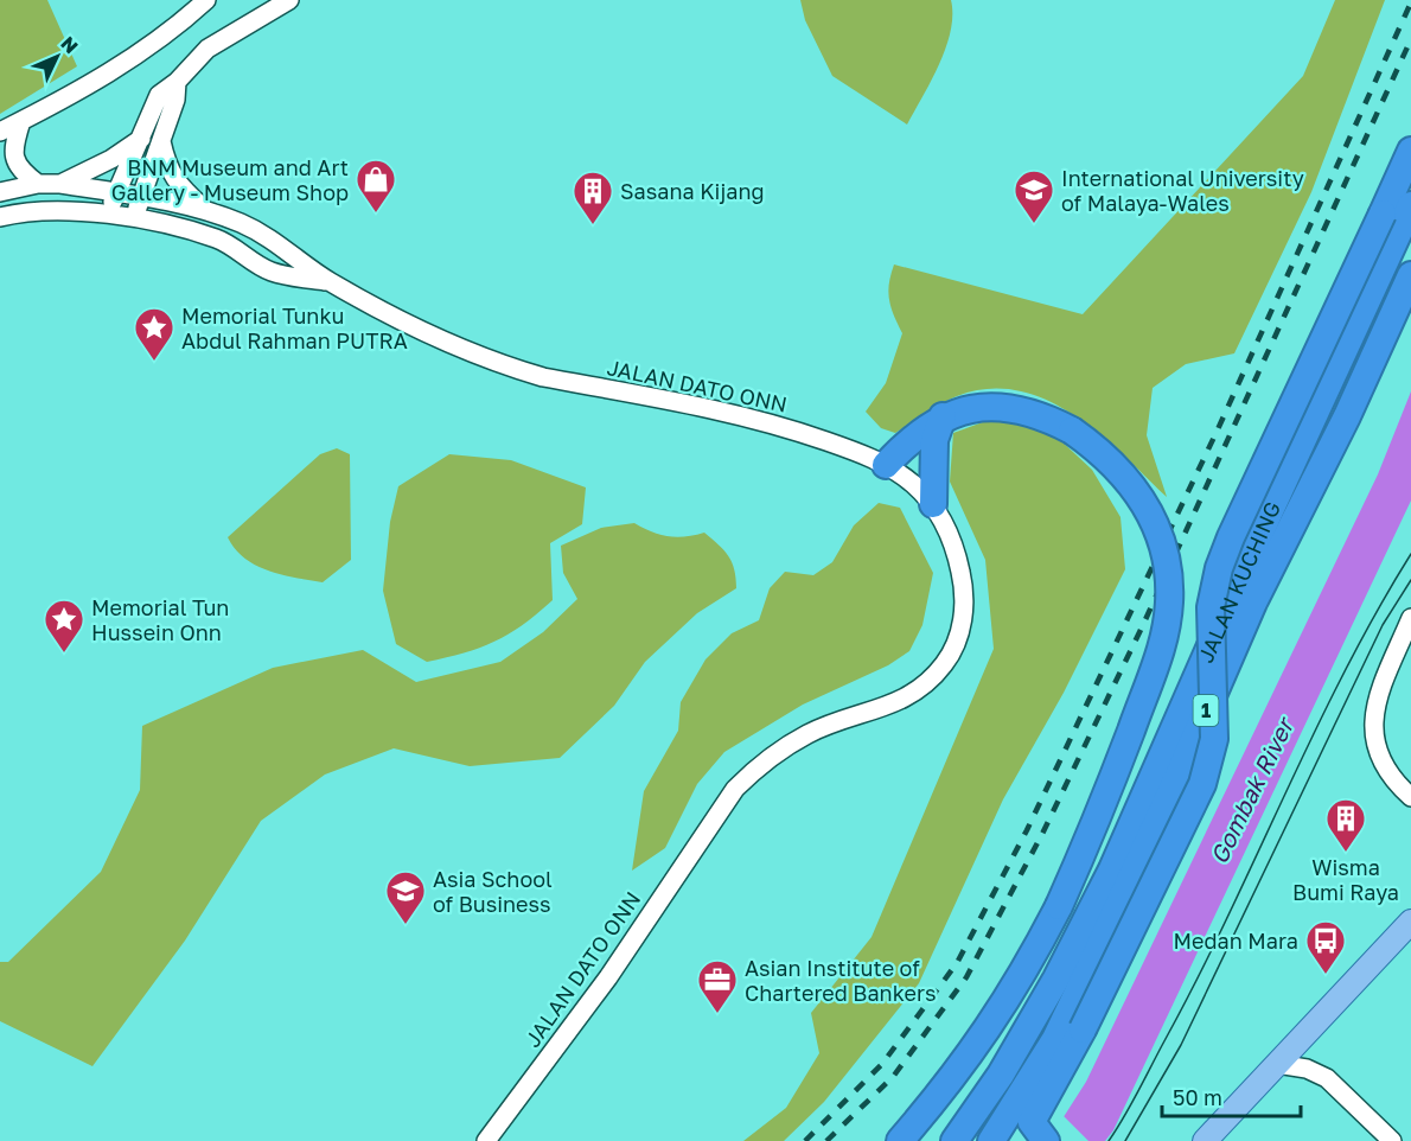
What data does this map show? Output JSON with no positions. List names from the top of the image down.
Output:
{
  "streets": {
    "highway": ["JALAN KUCHING", "1"],
    "street": ["JALAN DATO ONN"]
  },
  "water": ["Gombak River"],
  "places": {
    "shop": ["BNM Museum and Art Gallery - Museum Shop"],
    "school or university": ["International University of Malaya-Wales", "Asia School of Business"],
    "building": ["Sasana Kijang", "Wisma Bumi Raya"],
    "place": ["Memorial Tunku Abdul Rahman PUTRA", "Memorial Tun Hussein Onn"],
    "bus stop": ["Medan Mara"],
    "office": ["Asian Institute of Chartered Bankers"]
  },
  "scale_bar": "50 m",
  "north": "top right"
}
